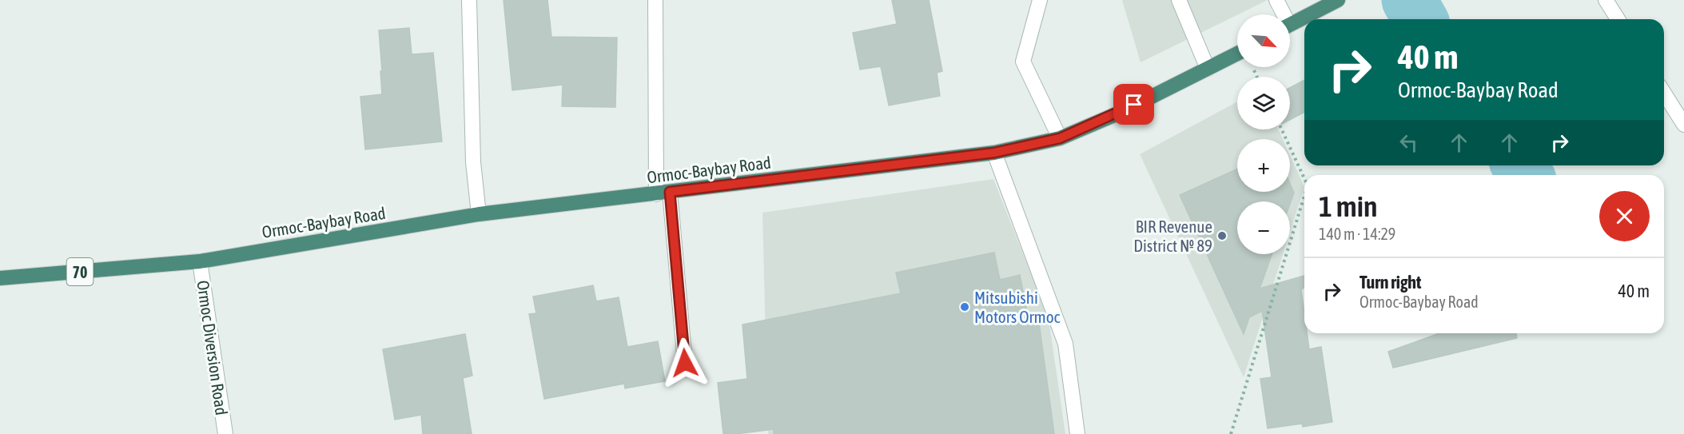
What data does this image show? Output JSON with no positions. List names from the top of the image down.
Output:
{
  "streets": {
    "highway": ["Ormoc-Baybay Road", "70"],
    "street": ["Ormoc Diversion Road"]
  },
  "crossings": [
    ["Ormoc-Baybay Road", "Ormoc Diversion Road"]
  ],
  "places": ["BIR Revenue District № 89", "Mitsubishi Motors Ormoc"],
  "north": "bottom right",
  "page": {
    "map_buttons": ["+", "−"],
    "turn": ["40 m", "Ormoc-Baybay Road"],
    "heading": ["1 min", "140 m · 14:29"],
    "list": [
      {
        "name": "Turn right",
        "note": "Ormoc-Baybay Road",
        "value": "40 m"
      }
    ]
  }
}
